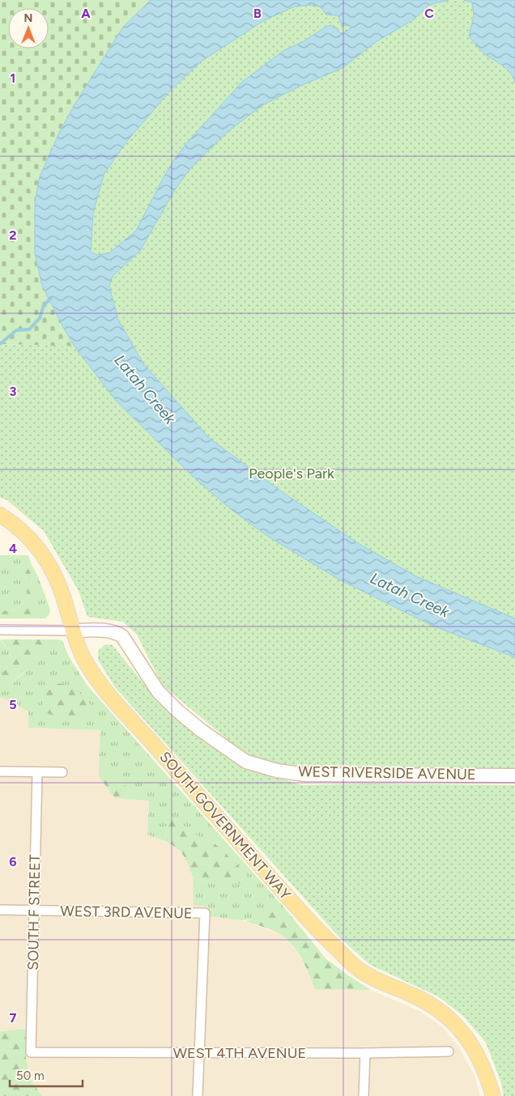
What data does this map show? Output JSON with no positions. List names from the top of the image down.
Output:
{
  "streets": {
    "main road": ["WEST RIVERSIDE AVENUE", "SOUTH GOVERNMENT WAY"],
    "street": ["SOUTH F STREET", "WEST 3RD AVENUE", "WEST 4TH AVENUE"]
  },
  "crossings": [
    ["WEST RIVERSIDE AVENUE", "SOUTH GOVERNMENT WAY"],
    ["SOUTH F STREET", "WEST 3RD AVENUE"],
    ["SOUTH F STREET", "WEST 4TH AVENUE"],
    ["WEST 3RD AVENUE", "WEST 4TH AVENUE"]
  ],
  "water": ["Latah Creek"],
  "parks": ["People's Park"],
  "scale_bar": "50 m",
  "north": "top",
  "grid": {
    "columns": ["A", "B", "C"],
    "rows": [
      "1",
      "2",
      "3",
      "4",
      "5",
      "6",
      "7"
    ]
  }
}
